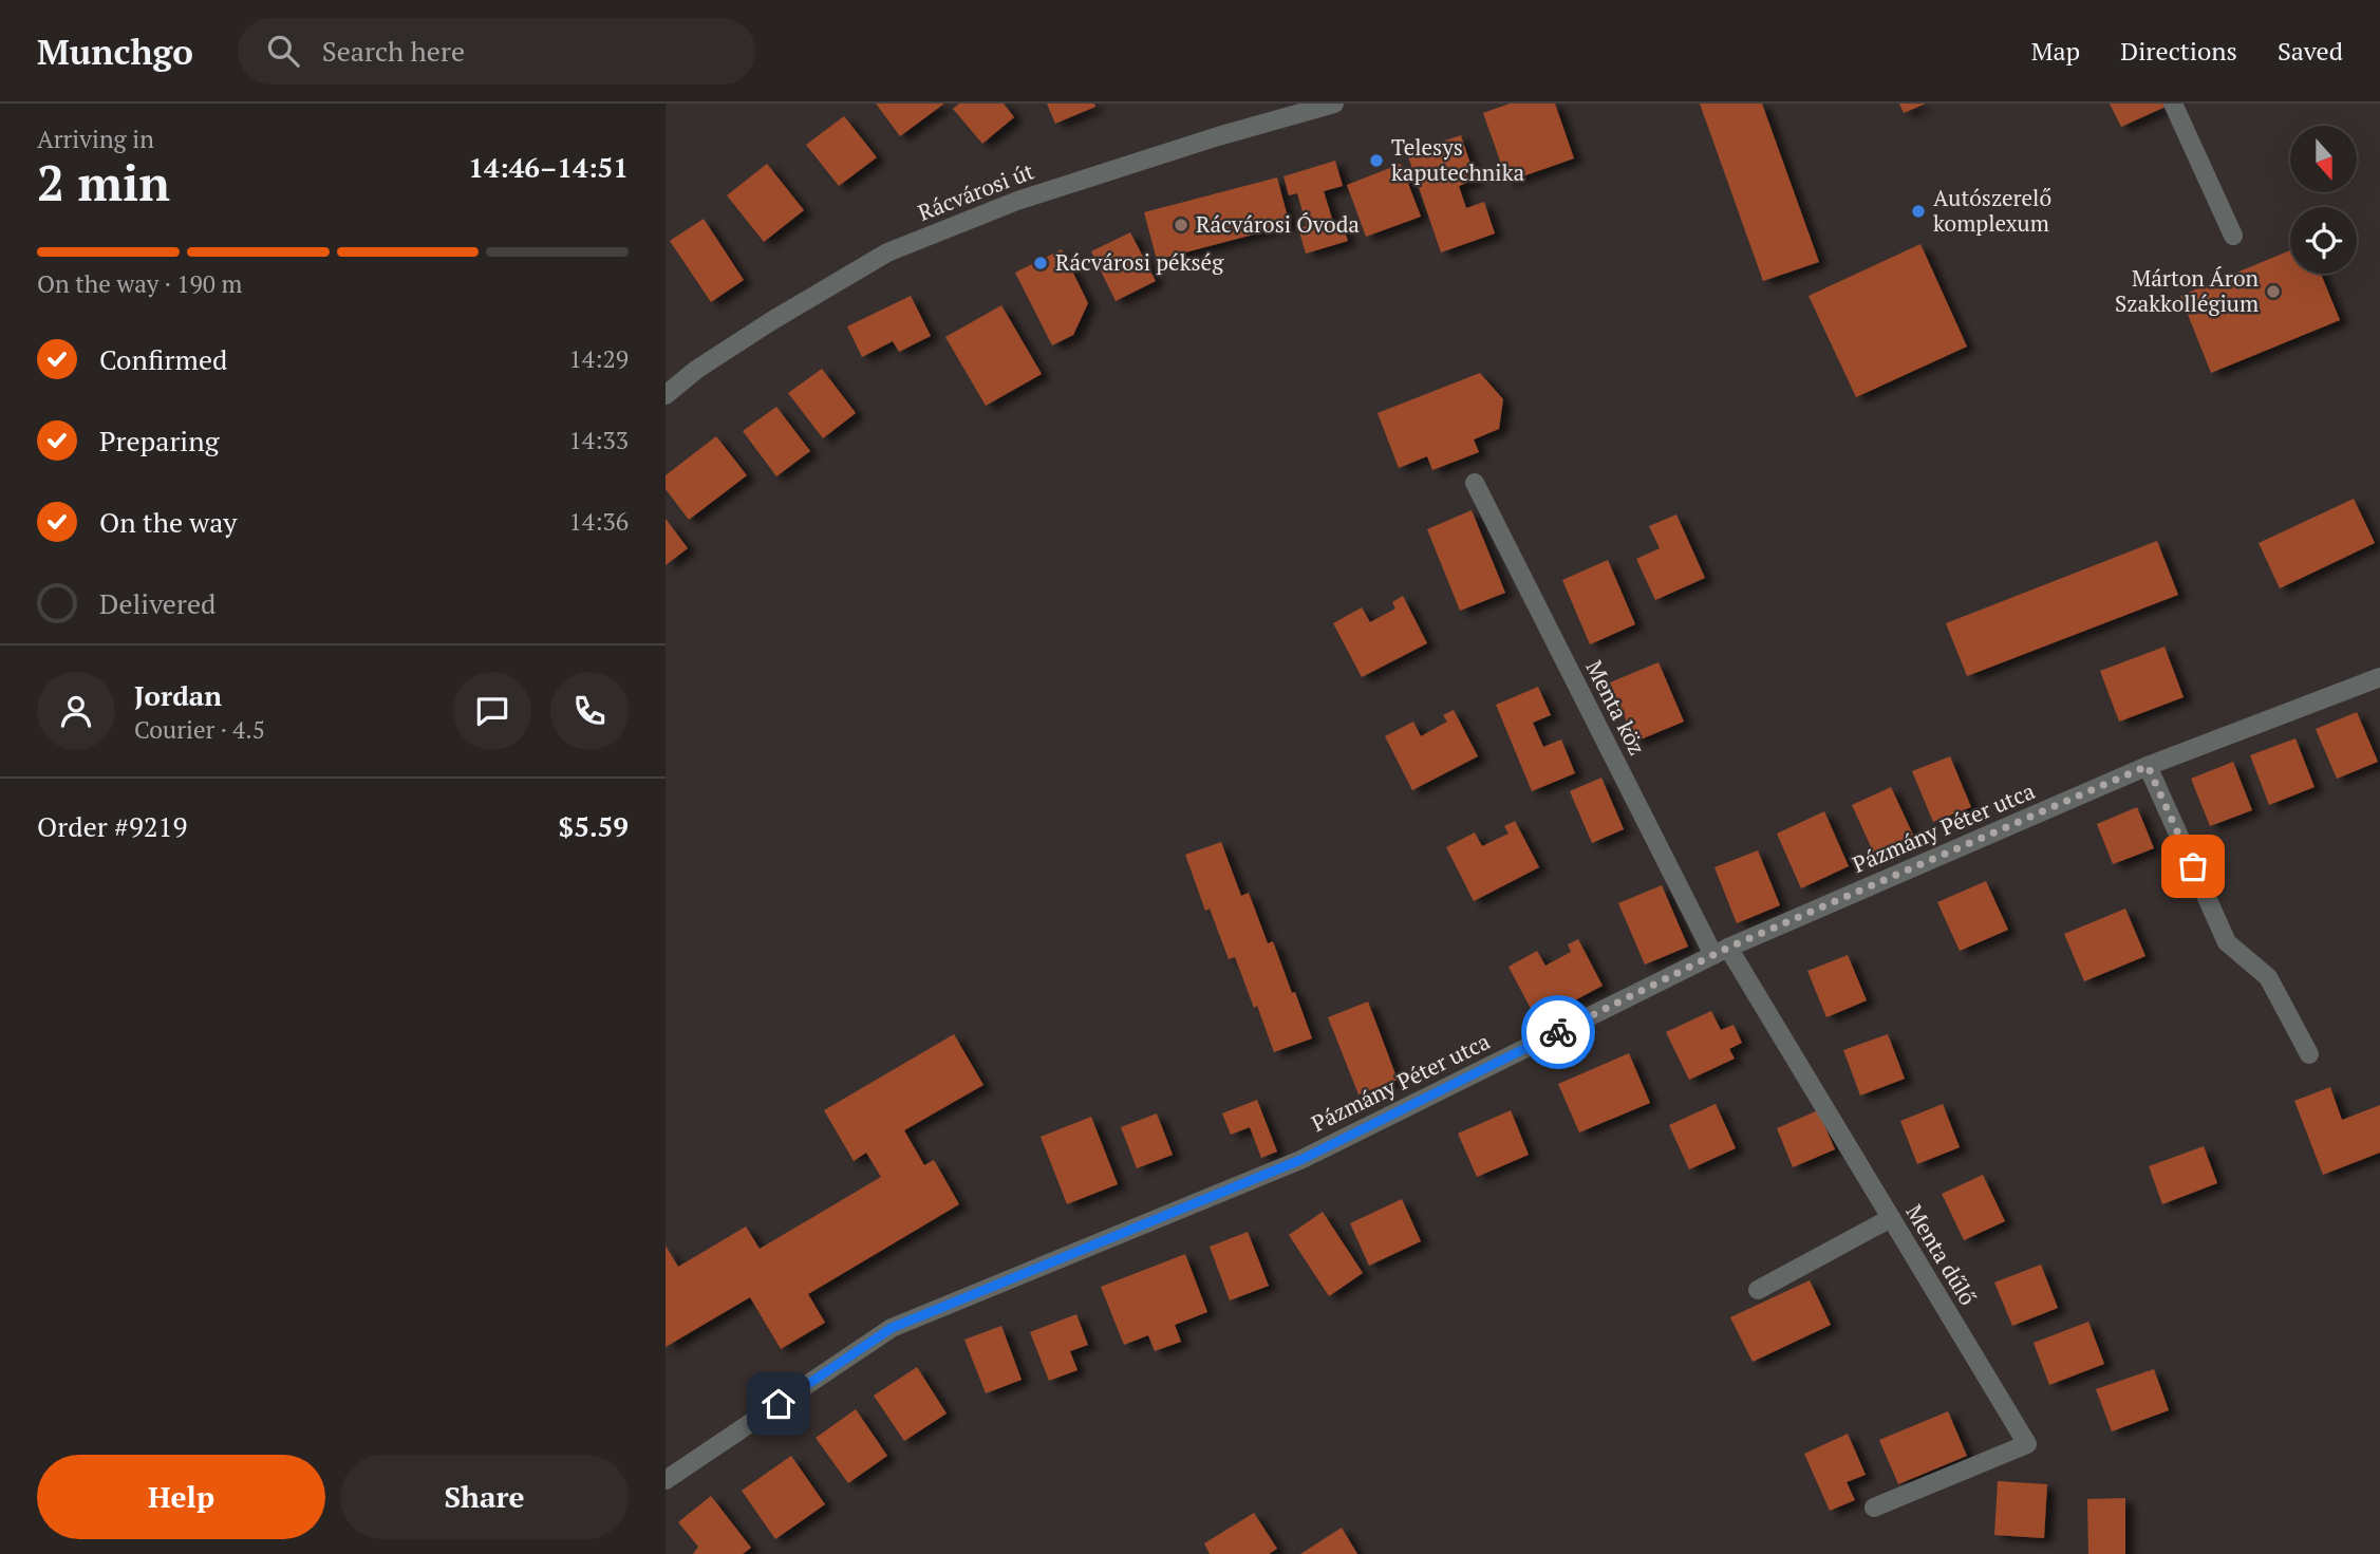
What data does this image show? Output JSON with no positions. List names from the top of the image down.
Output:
{
  "streets": {
    "street": [
      "Rácvárosi út",
      "Menta köz",
      "Pázmány Péter utca",
      "Menta dűlő"
    ]
  },
  "crossings": [
    ["Menta köz", "Pázmány Péter utca"],
    ["Menta köz", "Menta dűlő"],
    ["Pázmány Péter utca", "Menta dűlő"]
  ],
  "places": [
    "Telesys kaputechnika",
    "Autószerelő komplexum",
    "Rácvárosi Óvoda",
    "Rácvárosi pékség",
    "Márton Áron Szakkollégium"
  ],
  "north": "bottom",
  "page": {
    "header": "Munchgo",
    "search": "Search here",
    "nav": ["Map", "Directions", "Saved"],
    "heading": ["2 min", "Arriving in", "14:46–14:51"],
    "panel": [
      "Jordan",
      "Courier · 4.5",
      "Order #9219",
      "$5.59"
    ],
    "bar": "On the way · 190 m",
    "list": [
      ["Confirmed", "14:29"],
      ["Preparing", "14:33"],
      ["On the way", "14:36"],
      "Delivered"
    ],
    "buttons": ["Help", "Share"]
  }
}
